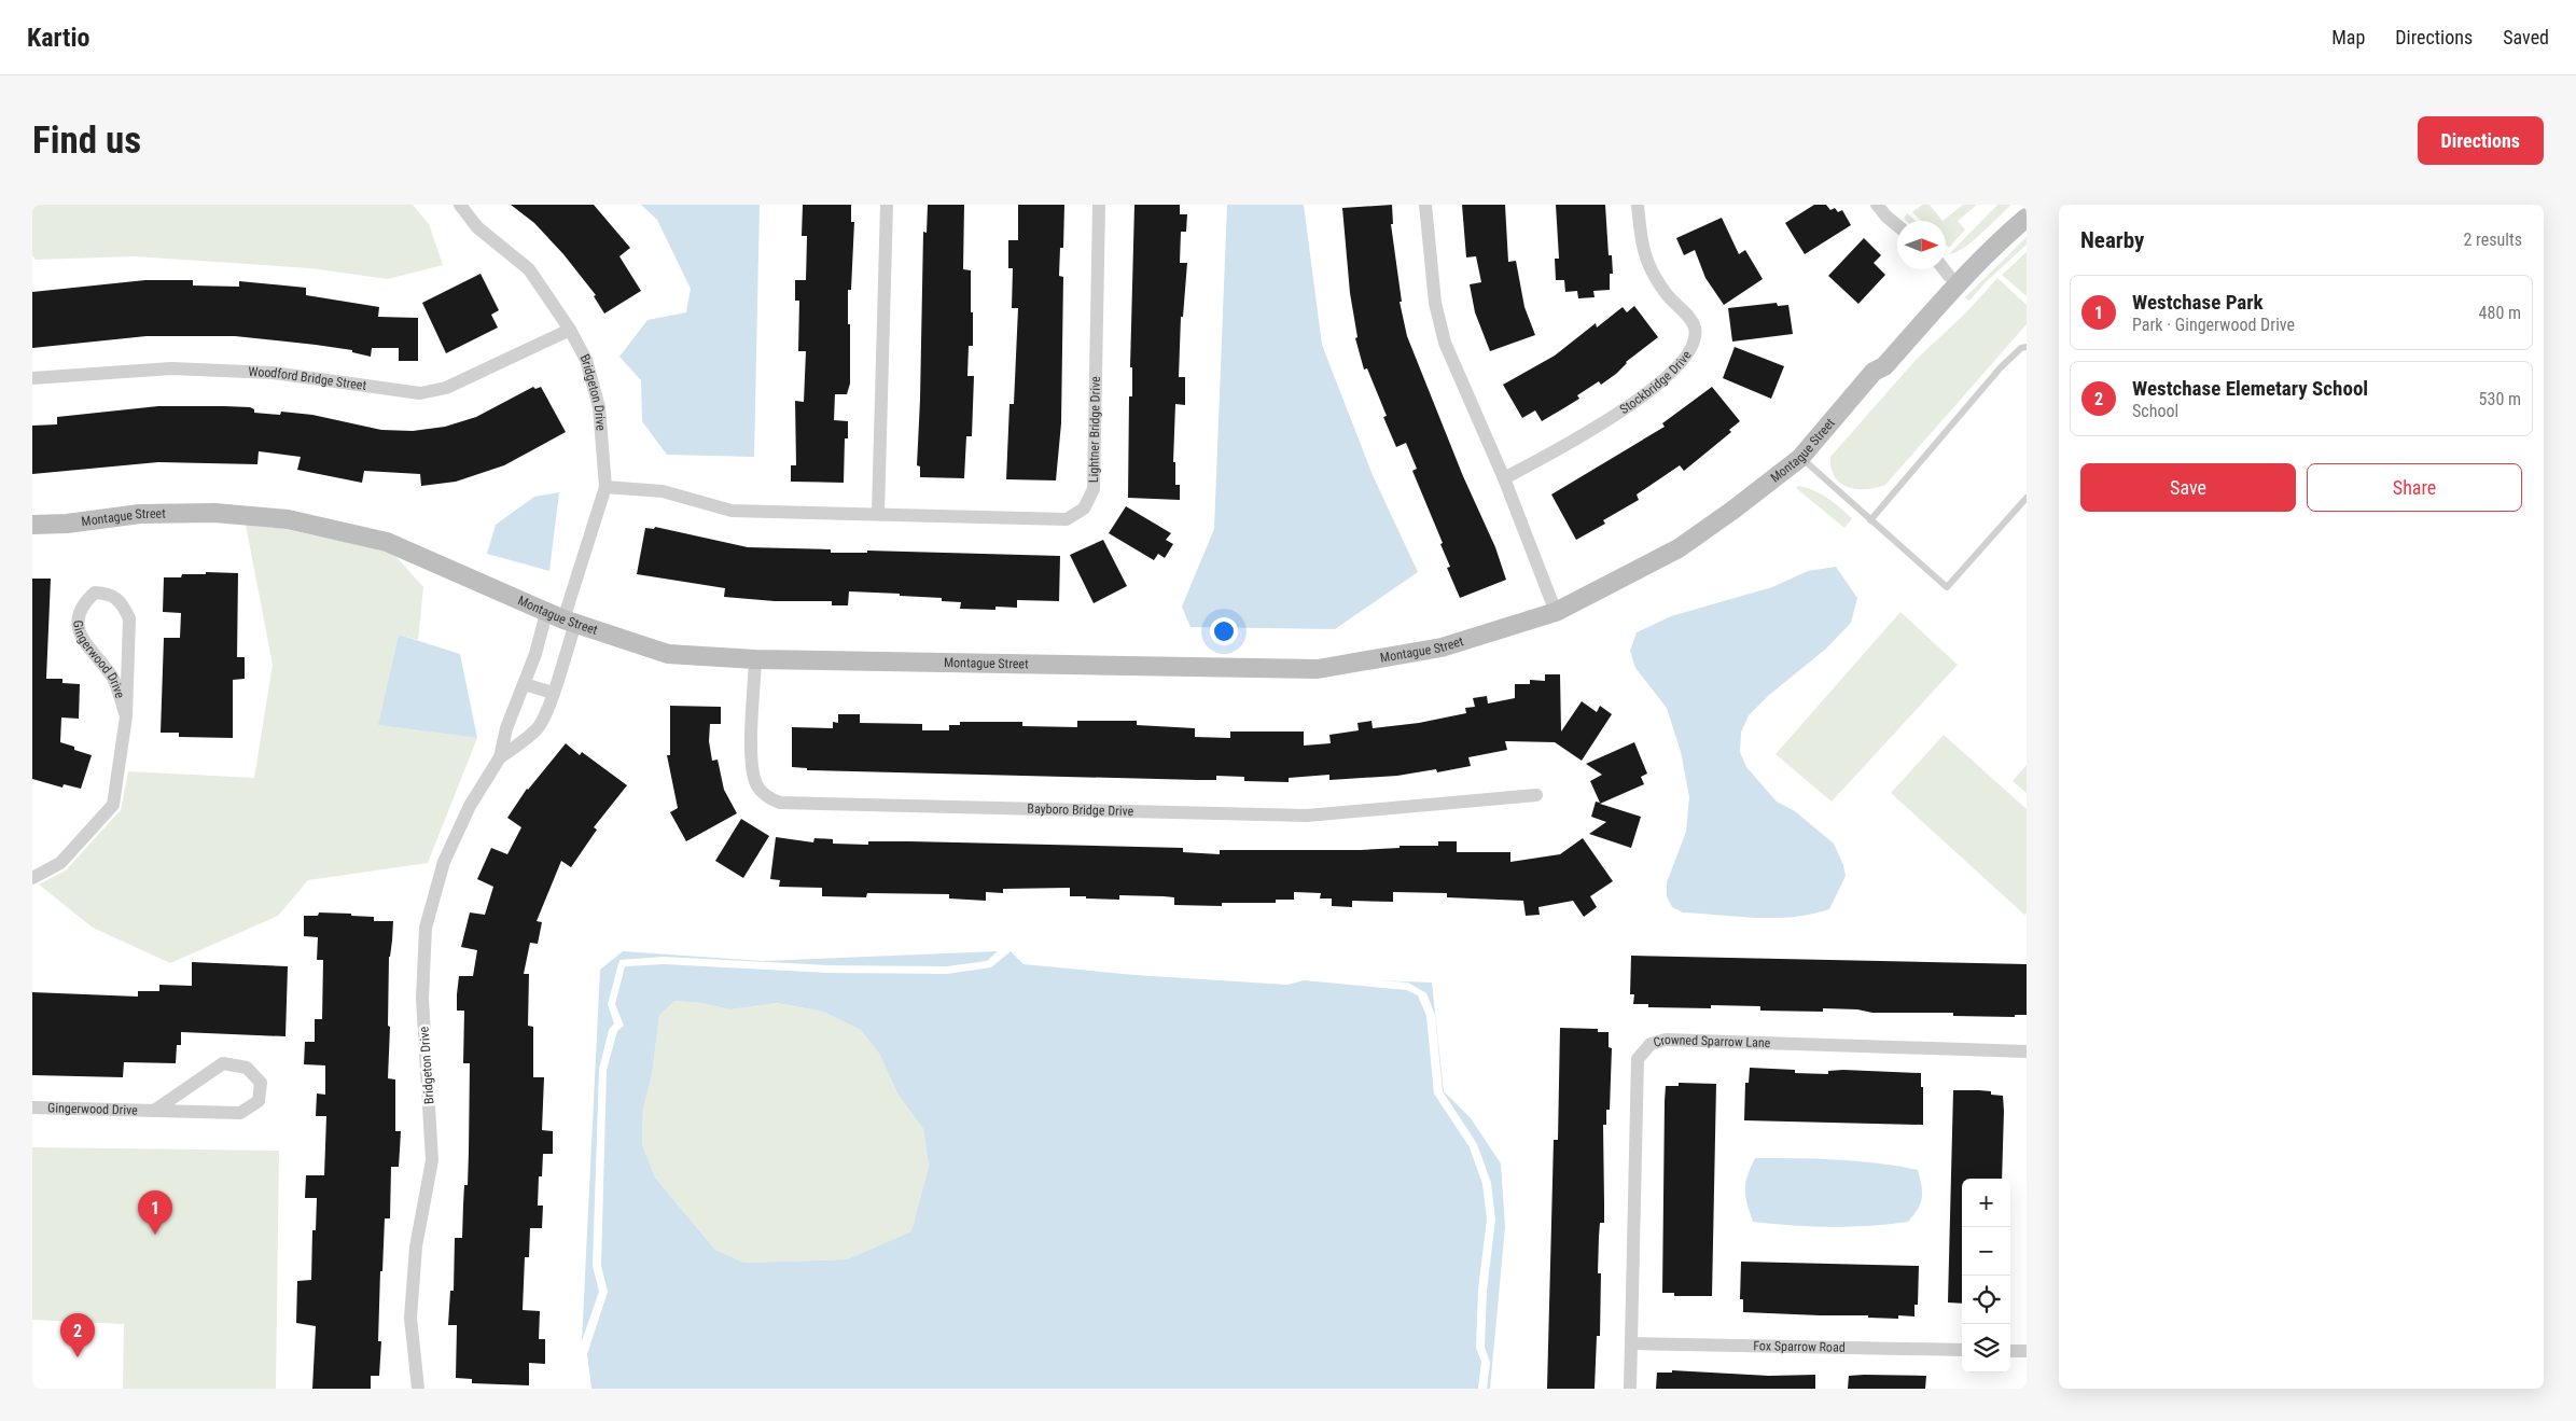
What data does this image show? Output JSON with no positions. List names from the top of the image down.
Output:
{
  "streets": {
    "street": [
      "Woodford Bridge Street",
      "Stockbridge Drive",
      "Bridgeton Drive",
      "Lightner Bridge Drive",
      "Montague Street",
      "Gingerwood Drive",
      "Bayboro Bridge Drive",
      "Crowned Sparrow Lane",
      "Fox Sparrow Road"
    ]
  },
  "crossings": [
    ["Woodford Bridge Street", "Bridgeton Drive"],
    ["Bridgeton Drive", "Lightner Bridge Drive"],
    ["Bridgeton Drive", "Montague Street"],
    ["Montague Street", "Bayboro Bridge Drive"],
    ["Crowned Sparrow Lane", "Fox Sparrow Road"]
  ],
  "north": "right",
  "page": {
    "header": "Kartio",
    "nav": ["Map", "Directions", "Saved"],
    "buttons": [
      "Directions",
      ["Save", "Share"]
    ],
    "title": "Find us",
    "heading": ["Nearby", "2 results"],
    "list": [
      {
        "mark": "1",
        "name": "Westchase Park",
        "note": "Park · Gingerwood Drive",
        "value": "480 m"
      },
      {
        "mark": "2",
        "name": "Westchase Elemetary School",
        "note": "School",
        "value": "530 m"
      }
    ],
    "map_buttons": ["+", "−"],
    "pins": ["1", "2"]
  }
}
